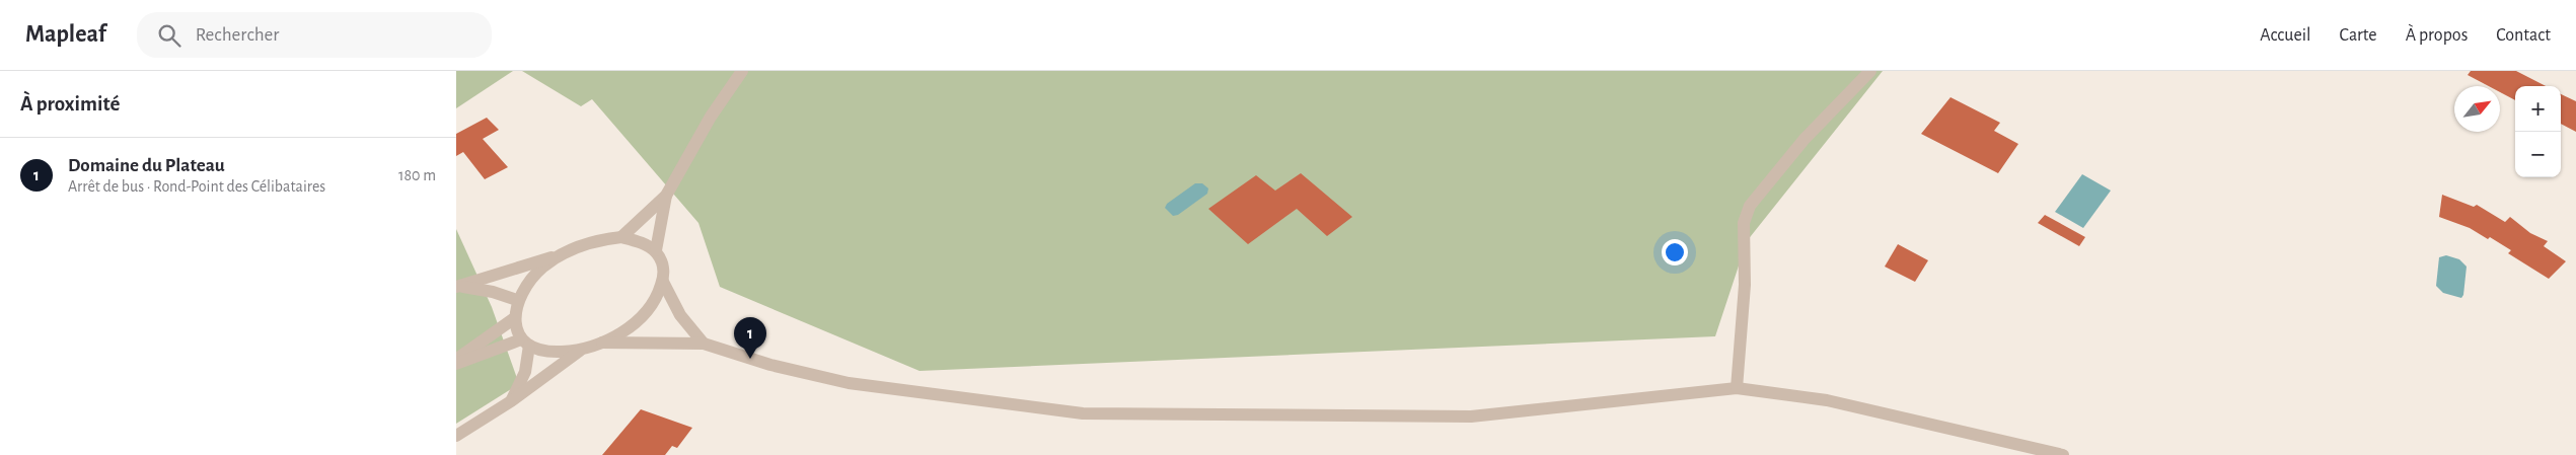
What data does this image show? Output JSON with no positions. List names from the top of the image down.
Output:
{
  "north": "top right",
  "page": {
    "header": "Mapleaf",
    "search": "Rechercher",
    "nav": [
      "Accueil",
      "Carte",
      "À propos",
      "Contact"
    ],
    "heading": "À proximité",
    "map_buttons": ["+", "−"],
    "list": [
      {
        "mark": "1",
        "name": "Domaine du Plateau",
        "note": "Arrêt de bus · Rond-Point des Célibataires",
        "value": "180 m"
      }
    ],
    "pins": "1"
  }
}
